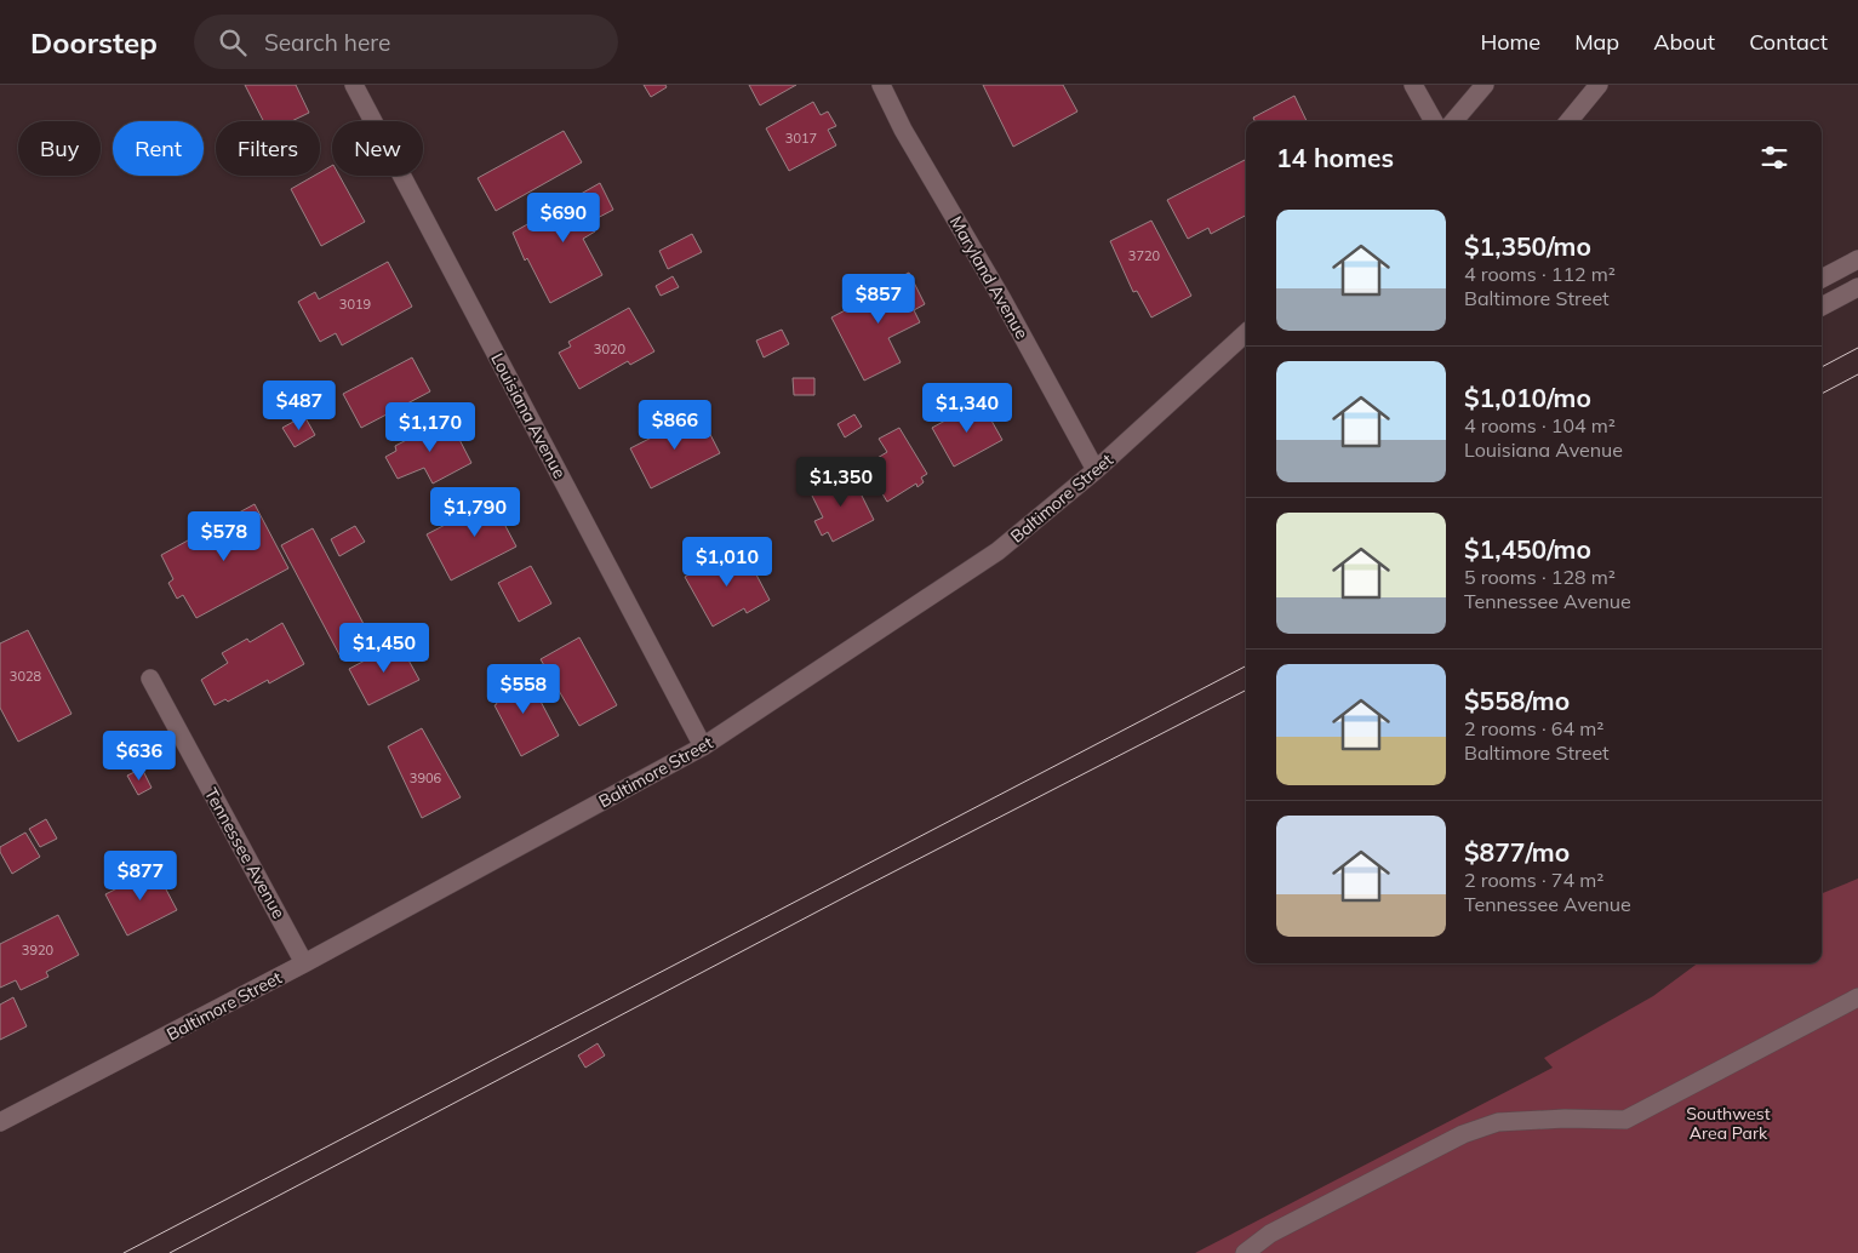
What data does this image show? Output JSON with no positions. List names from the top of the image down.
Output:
{
  "streets": {
    "street": [
      "Maryland Avenue",
      "Louisiana Avenue",
      "Baltimore Street",
      "Tennessee Avenue"
    ]
  },
  "crossings": [
    ["Maryland Avenue", "Baltimore Street"],
    ["Louisiana Avenue", "Baltimore Street"],
    ["Baltimore Street", "Tennessee Avenue"]
  ],
  "parks": ["Southwest Area Park"],
  "house_numbers": [
    "3017",
    "3720",
    "3019",
    "3020",
    "3028",
    "3906",
    "3920"
  ],
  "page": {
    "header": "Doorstep",
    "search": "Search here",
    "nav": [
      "Home",
      "Map",
      "About",
      "Contact"
    ],
    "chip": [
      "Buy",
      "Rent",
      "Filters",
      "New"
    ],
    "heading": "14 homes",
    "price": [
      "$690",
      "$857",
      "$487",
      "$1,340",
      "$866",
      "$1,170",
      "$1,350",
      "$1,790",
      "$578",
      "$1,010",
      "$1,450",
      "$558",
      "$636",
      "$877"
    ],
    "list": [
      {
        "name": "$1,350/mo",
        "note": "4 rooms · 112 m² · Baltimore Street"
      },
      {
        "name": "$1,010/mo",
        "note": "4 rooms · 104 m² · Louisiana Avenue"
      },
      {
        "name": "$1,450/mo",
        "note": "5 rooms · 128 m² · Tennessee Avenue"
      },
      {
        "name": "$558/mo",
        "note": "2 rooms · 64 m² · Baltimore Street"
      },
      {
        "name": "$877/mo",
        "note": "2 rooms · 74 m² · Tennessee Avenue"
      }
    ]
  }
}
